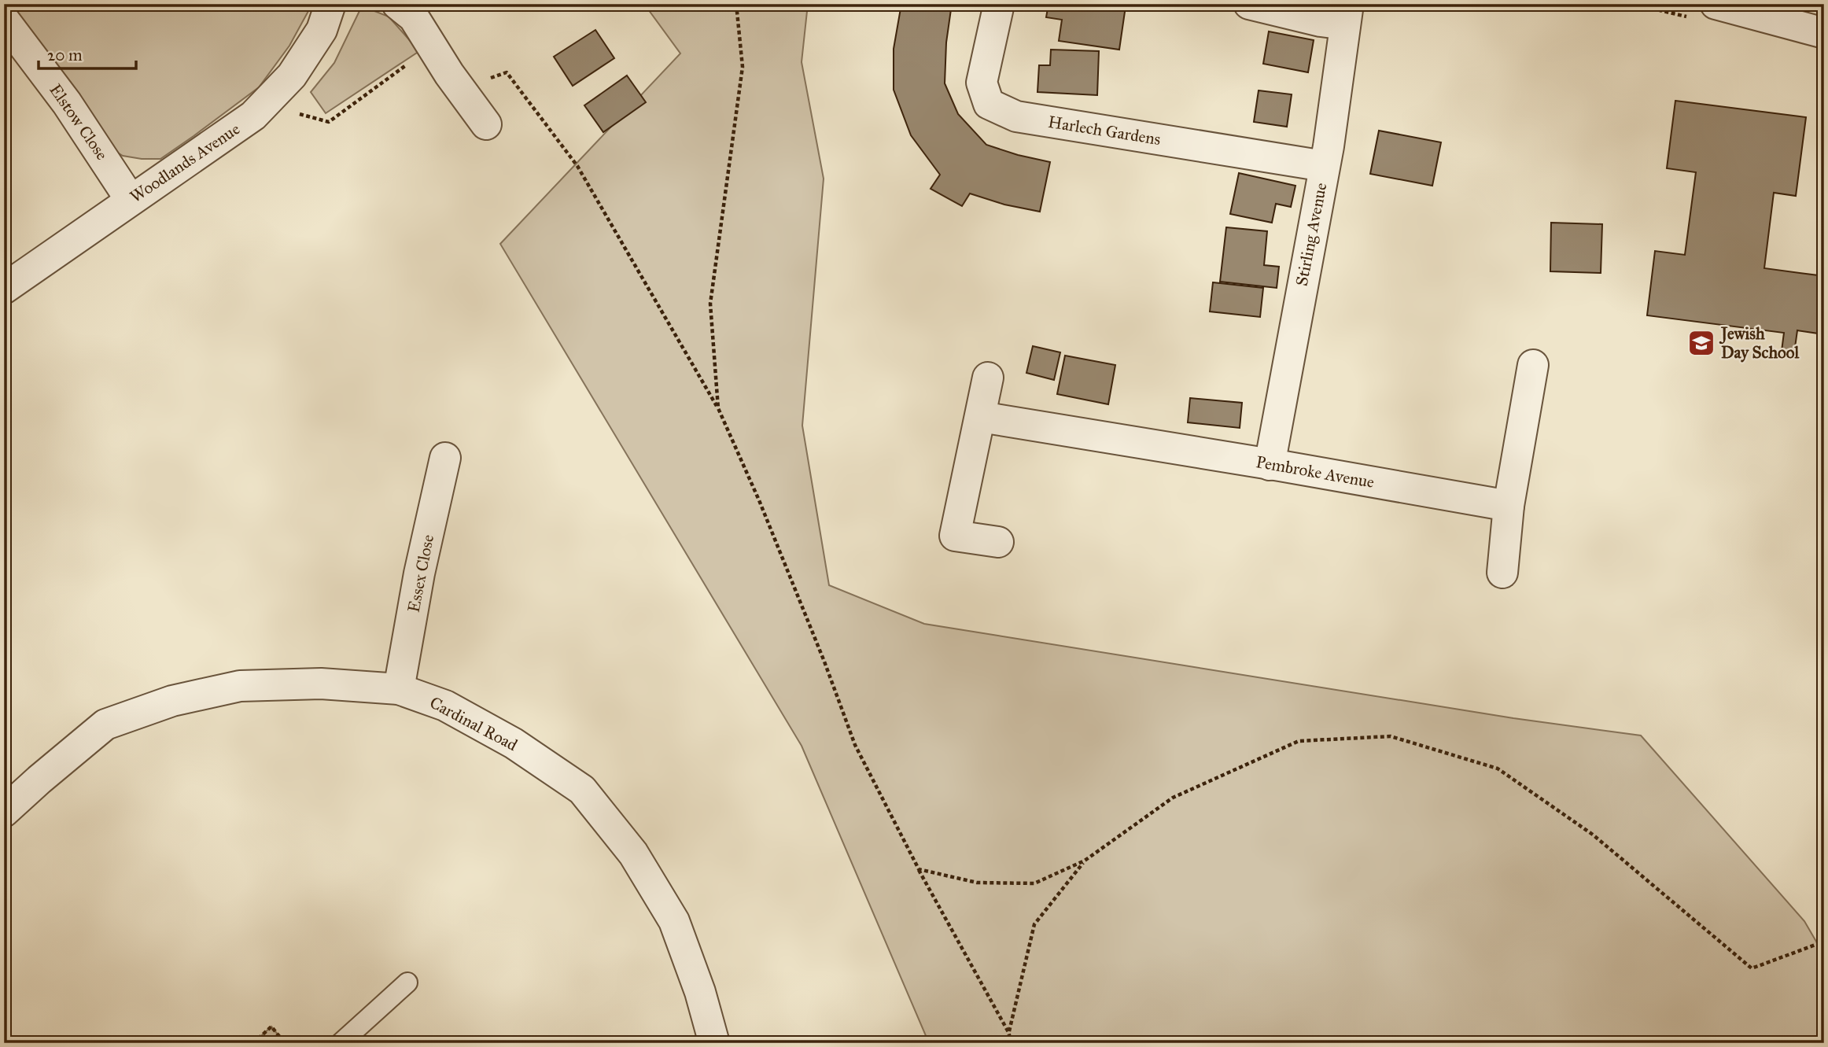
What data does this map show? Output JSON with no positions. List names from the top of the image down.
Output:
{
  "streets": {
    "street": [
      "Elstow Close",
      "Harlech Gardens",
      "Woodlands Avenue",
      "Stirling Avenue",
      "Pembroke Avenue",
      "Essex Close",
      "Cardinal Road"
    ]
  },
  "crossings": [
    ["Elstow Close", "Woodlands Avenue"],
    ["Harlech Gardens", "Stirling Avenue"],
    ["Stirling Avenue", "Pembroke Avenue"],
    ["Essex Close", "Cardinal Road"]
  ],
  "places": {
    "school or university": ["Jewish Day School"]
  },
  "scale_bar": "20 m"
}
